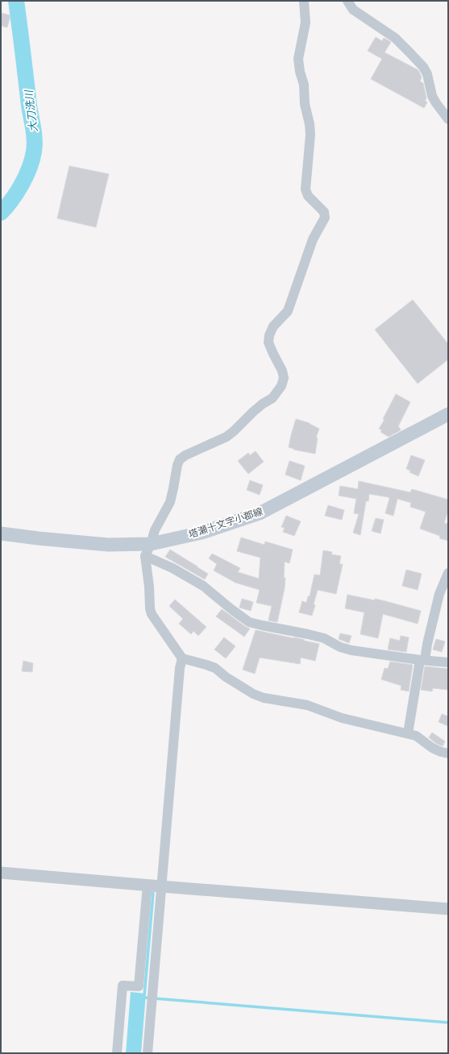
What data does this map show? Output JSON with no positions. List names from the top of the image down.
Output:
{
  "streets": {
    "main road": ["塔瀬十文字小郡線"]
  },
  "water": ["大刀洗川"]
}
